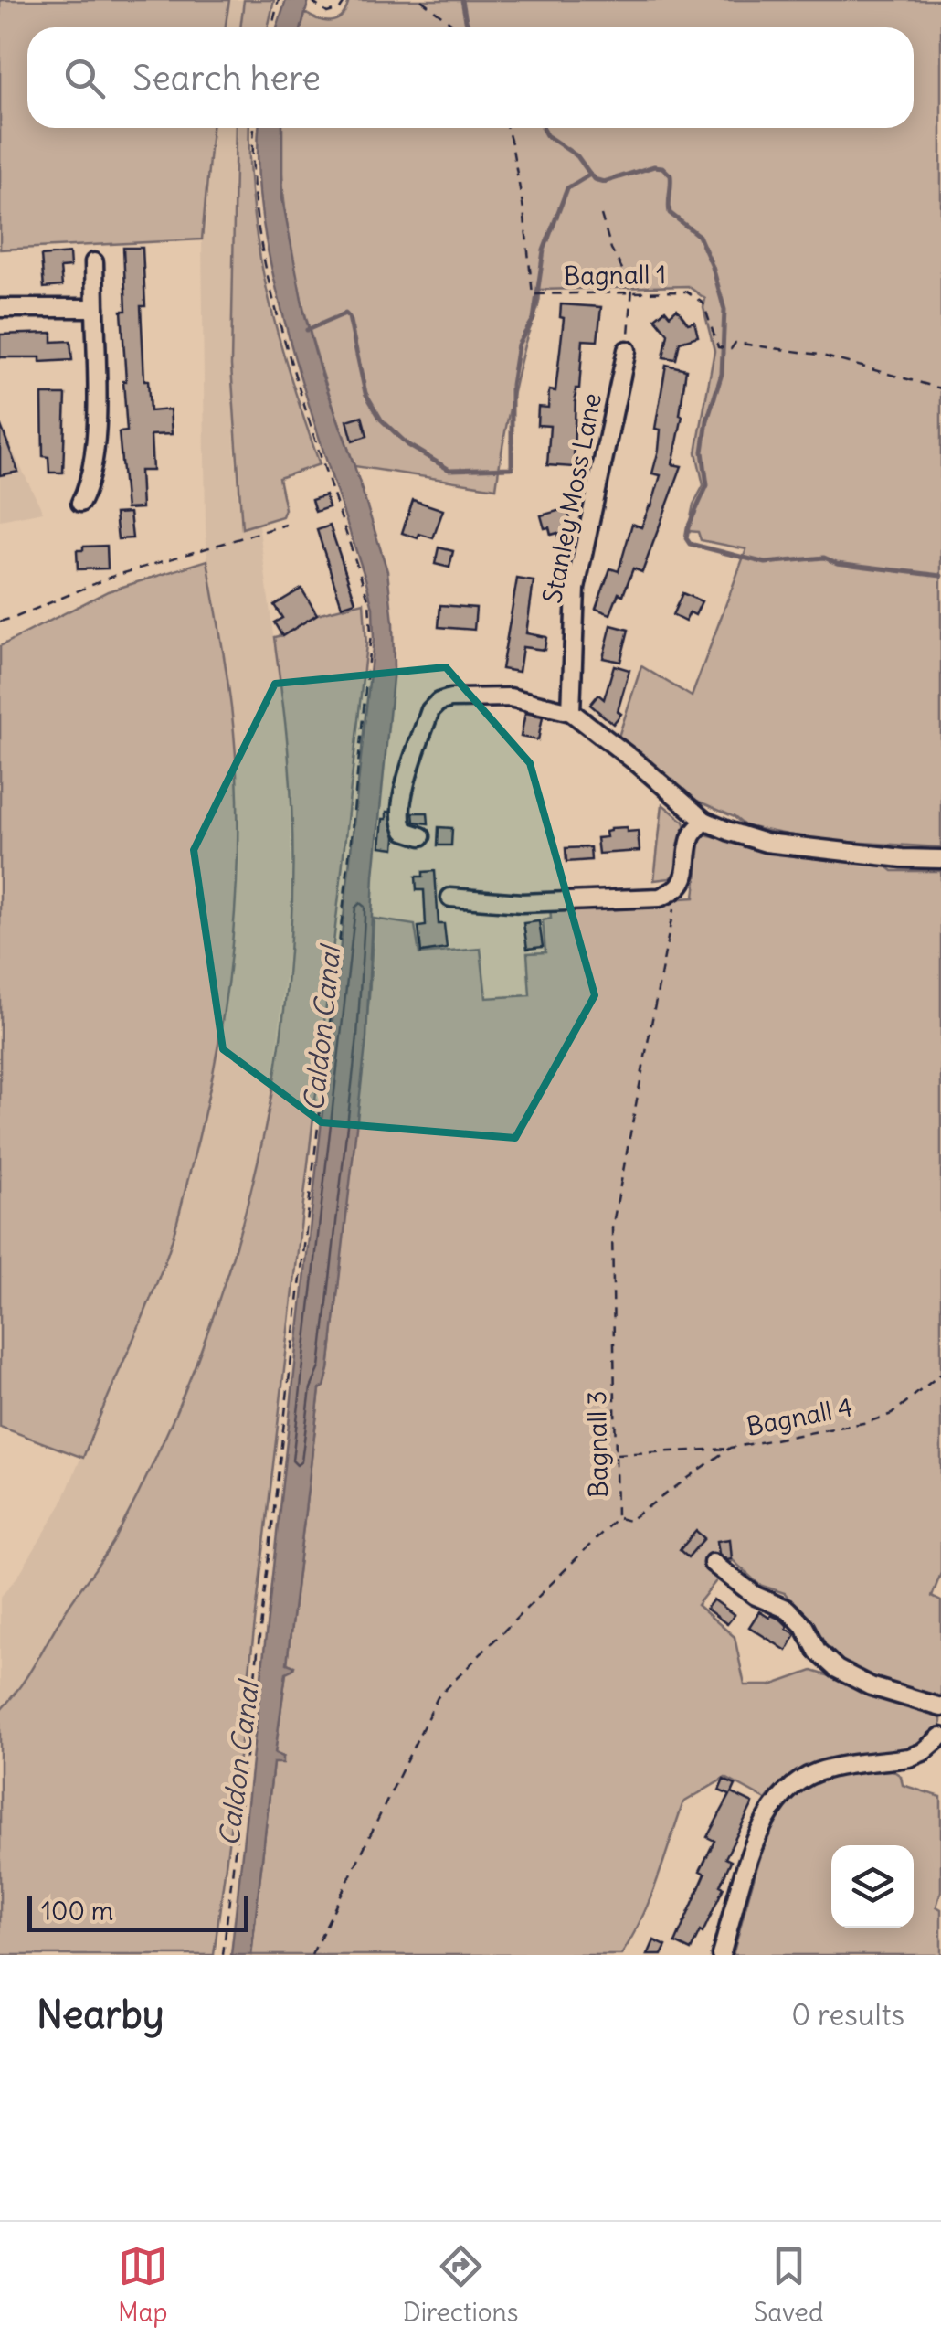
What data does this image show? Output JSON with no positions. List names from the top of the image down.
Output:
{
  "streets": {
    "street": ["Stanley Moss Lane"],
    "path": ["Bagnall 1", "Bagnall 4", "Bagnall 3"]
  },
  "crossings": [
    ["Bagnall 4", "Bagnall 3"]
  ],
  "water": ["Caldon Canal"],
  "scale_bar": "100 m",
  "page": {
    "search": "Search here",
    "scale": "100 m",
    "heading": ["Nearby", "0 results"],
    "nav": ["Map", "Directions", "Saved"]
  }
}
